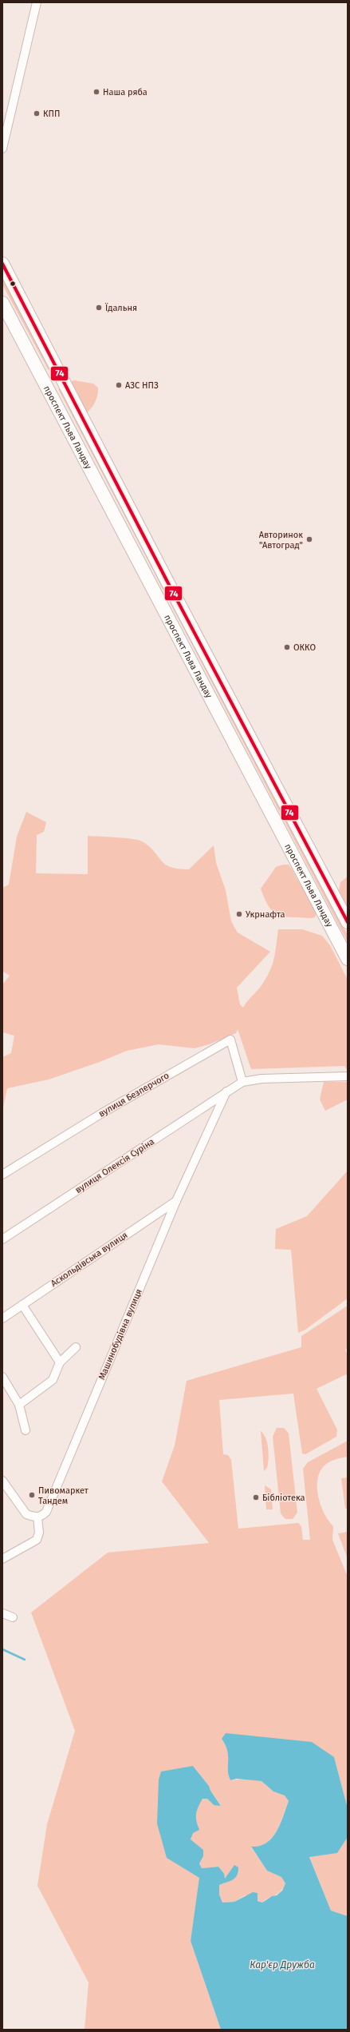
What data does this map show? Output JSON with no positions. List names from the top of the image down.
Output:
{
  "streets": {
    "main road": ["проспект Льва Ландау"],
    "street": [
      "вулиця Безперчого",
      "вулиця Олексія Суріна",
      "Аскольдівська вулиця",
      "Машинобудівна вулиця"
    ]
  },
  "crossings": [
    ["вулиця Безперчого", "вулиця Олексія Суріна"],
    ["вулиця Олексія Суріна", "Машинобудівна вулиця"],
    ["Аскольдівська вулиця", "Машинобудівна вулиця"]
  ],
  "water": ["Кар'єр Дружба"],
  "places": [
    "Наша ряба",
    "КПП",
    "Їдальня",
    "АЗС НПЗ",
    "Авторинок \"Автоград\"",
    "ОККО",
    "Укрнафта",
    "Пивомаркет Тандем",
    "Бібліотека"
  ],
  "lines": ["transit line 74"]
}
